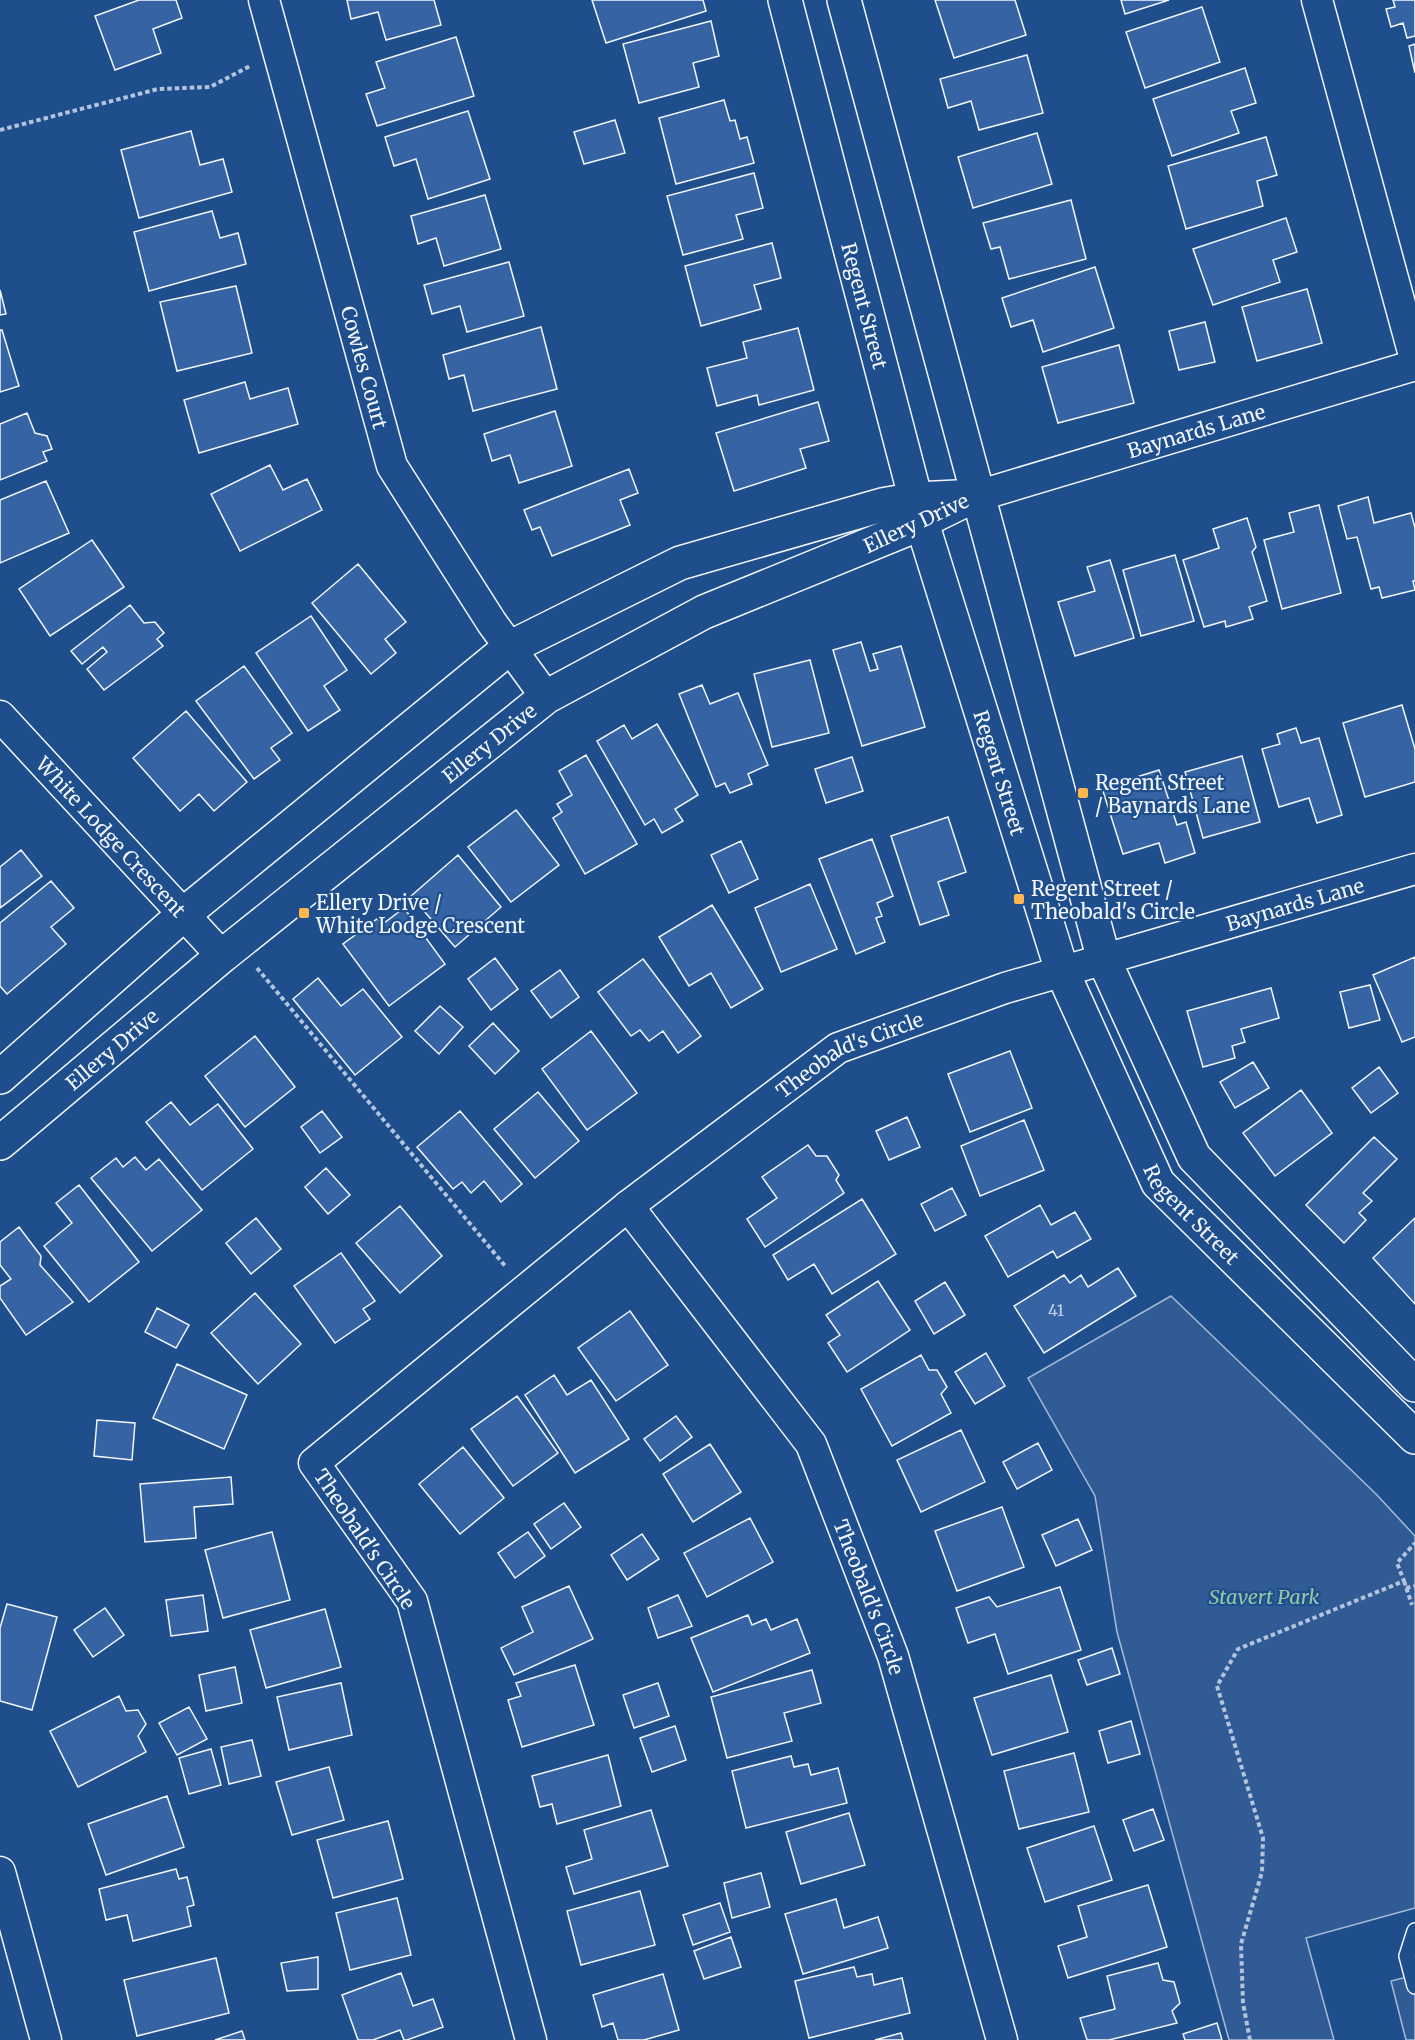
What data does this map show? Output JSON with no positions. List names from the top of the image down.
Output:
{
  "streets": {
    "street": [
      "Regent Street",
      "Cowles Court",
      "Baynards Lane",
      "Ellery Drive",
      "White Lodge Crescent",
      "Theobald's Circle"
    ]
  },
  "crossings": [
    ["Regent Street", "Baynards Lane"],
    ["Regent Street", "Ellery Drive"],
    ["Regent Street", "Theobald's Circle"],
    ["Cowles Court", "Ellery Drive"],
    ["Baynards Lane", "Ellery Drive"],
    ["Baynards Lane", "Theobald's Circle"],
    ["Ellery Drive", "White Lodge Crescent"]
  ],
  "parks": ["Stavert Park"],
  "places": {
    "transit": ["Regent Street / Baynards Lane", "Regent Street / Theobald's Circle", "Ellery Drive / White Lodge Crescent"]
  },
  "house_numbers": ["41"]
}
